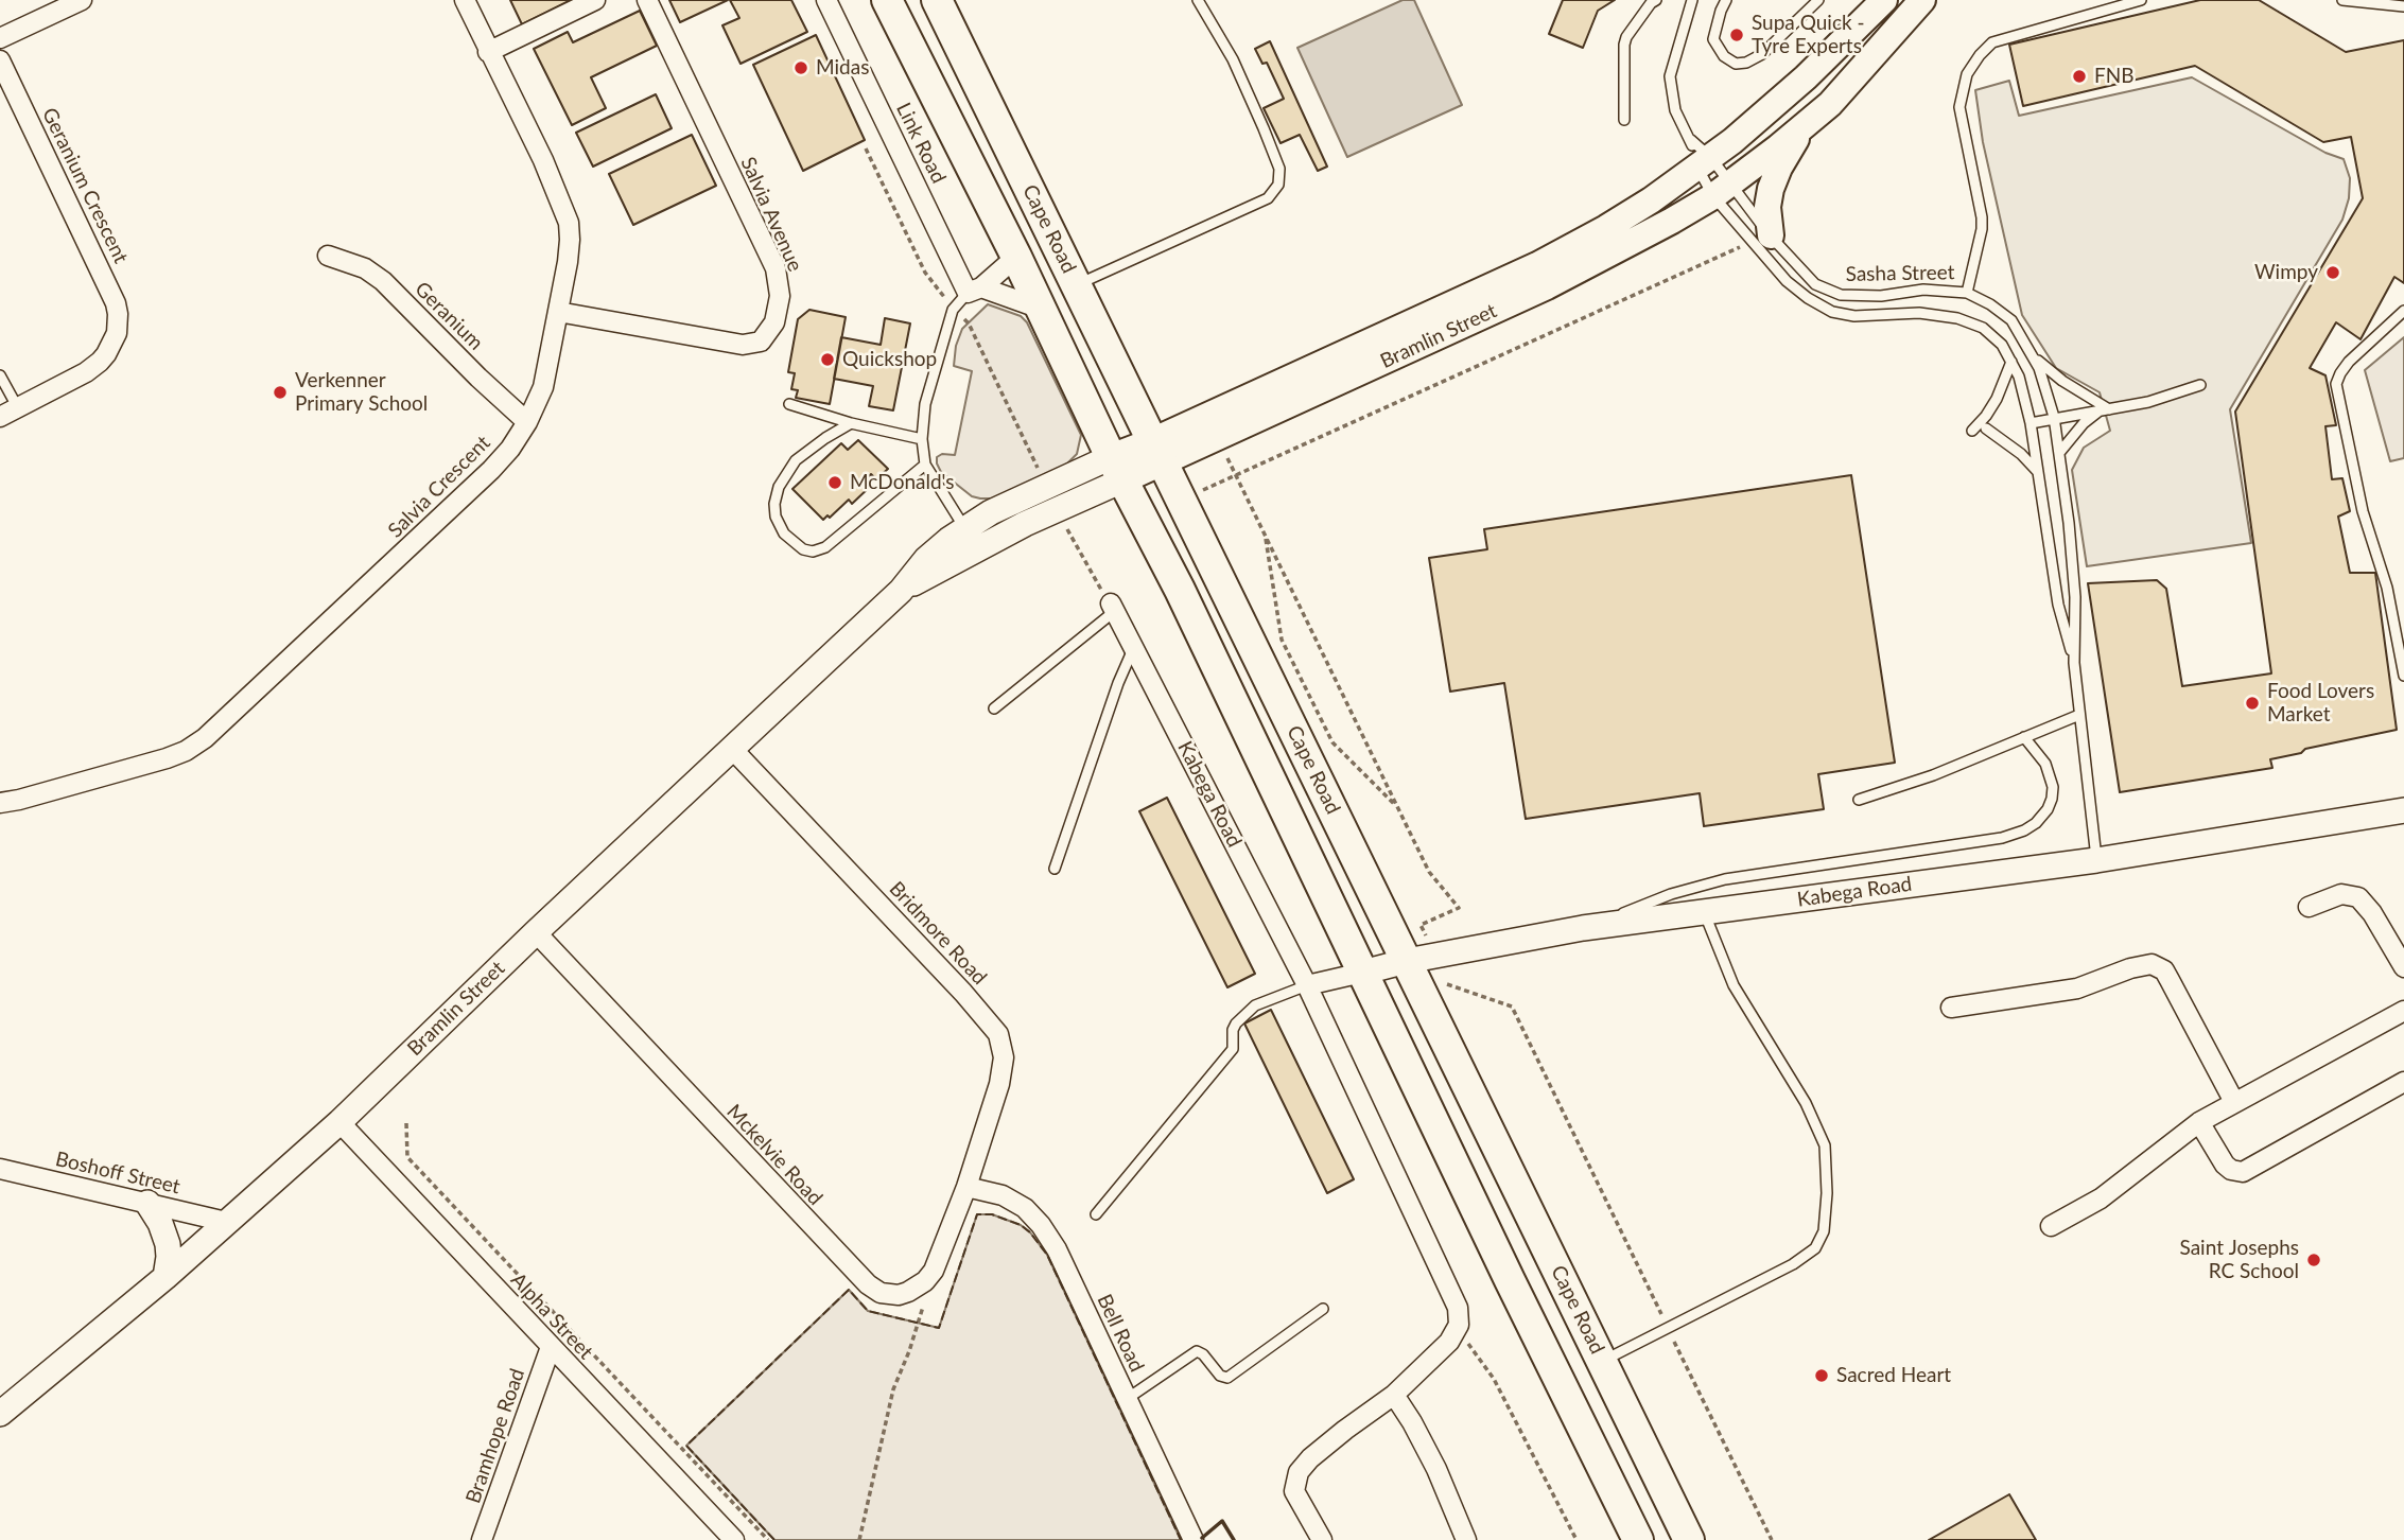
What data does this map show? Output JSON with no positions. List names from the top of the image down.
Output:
{
  "streets": {
    "main road": ["Cape Road", "Bramlin Street"],
    "street": [
      "Link Road",
      "Geranium Crescent",
      "Salvia Avenue",
      "Geranium",
      "Salvia Crescent",
      "Kabega Road",
      "Bridmore Road",
      "Mckelvie Road",
      "Boshoff Street",
      "Alpha Street",
      "Bell Road",
      "Bramhope Road"
    ],
    "lane": ["Sasha Street"]
  },
  "crossings": [
    ["Salvia Avenue", "Salvia Crescent"],
    ["Cape Road", "Bramlin Street"],
    ["Cape Road", "Kabega Road"],
    ["Sasha Street", "Bramlin Street"],
    ["Sasha Street", "Kabega Road"],
    ["Geranium", "Salvia Crescent"],
    ["Bramlin Street", "Bridmore Road"],
    ["Bramlin Street", "Mckelvie Road"],
    ["Bramlin Street", "Boshoff Street"],
    ["Bramlin Street", "Alpha Street"],
    ["Bridmore Road", "Bell Road"],
    ["Alpha Street", "Bramhope Road"]
  ],
  "places": [
    "Supa Quick - Tyre Experts",
    "Midas",
    "FNB",
    "Wimpy",
    "Quickshop",
    "Verkenner Primary School",
    "McDonald's",
    "Food Lovers Market",
    "Saint Josephs RC School",
    "Sacred Heart"
  ]
}
